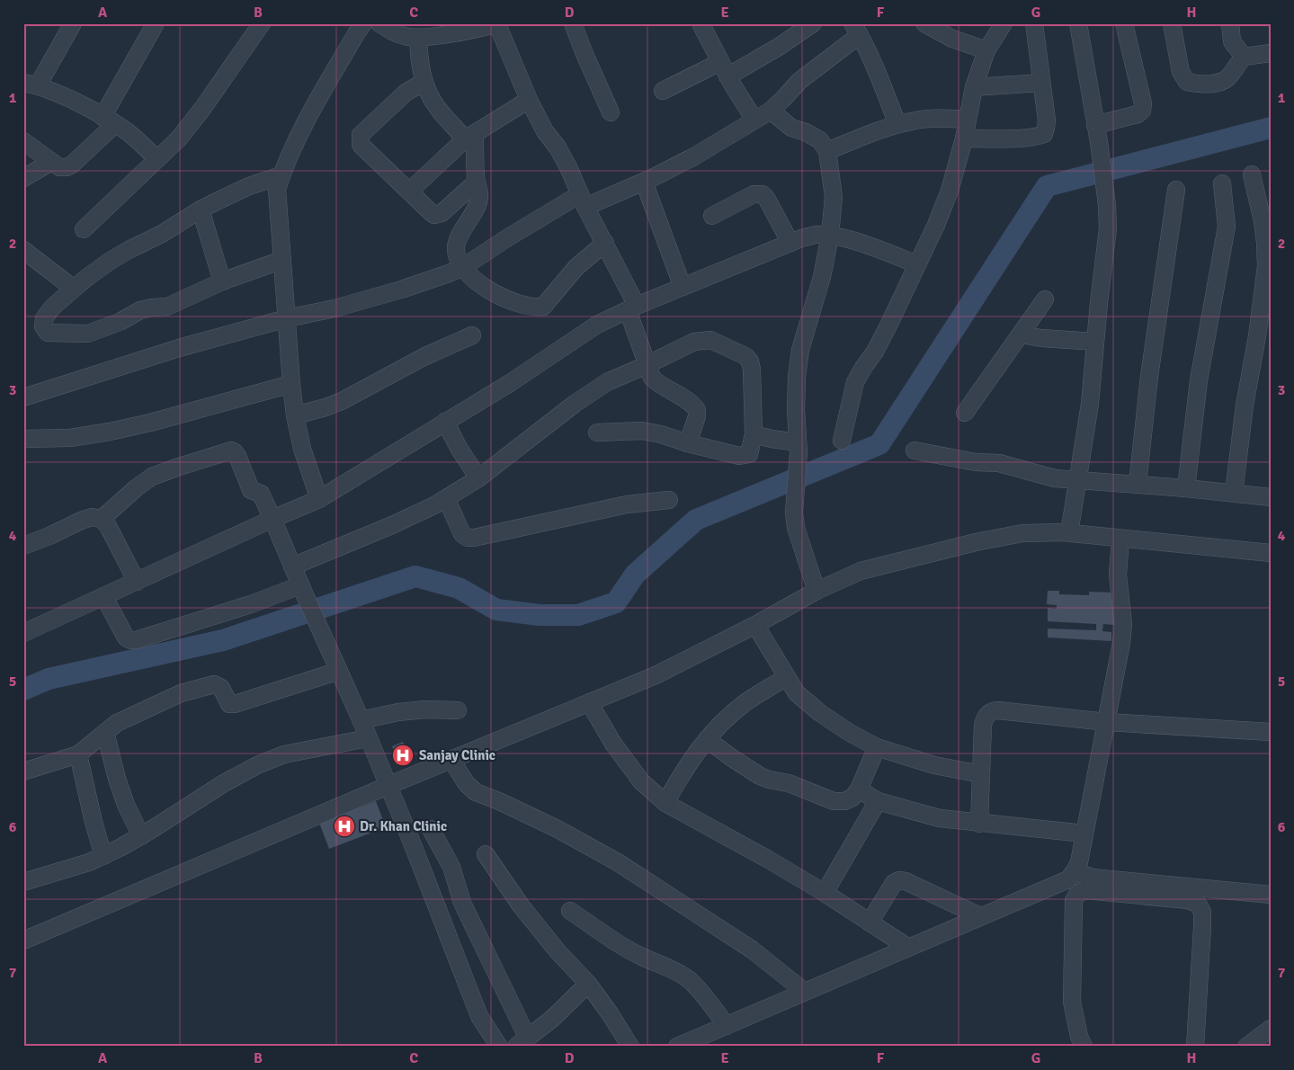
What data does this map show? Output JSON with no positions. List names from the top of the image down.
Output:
{
  "places": {
    "hospital": ["Sanjay Clinic", "Dr. Khan Clinic"]
  },
  "grid": {
    "columns": [
      "A",
      "B",
      "C",
      "D",
      "E",
      "F",
      "G",
      "H"
    ],
    "rows": [
      "1",
      "2",
      "3",
      "4",
      "5",
      "6",
      "7"
    ]
  }
}
